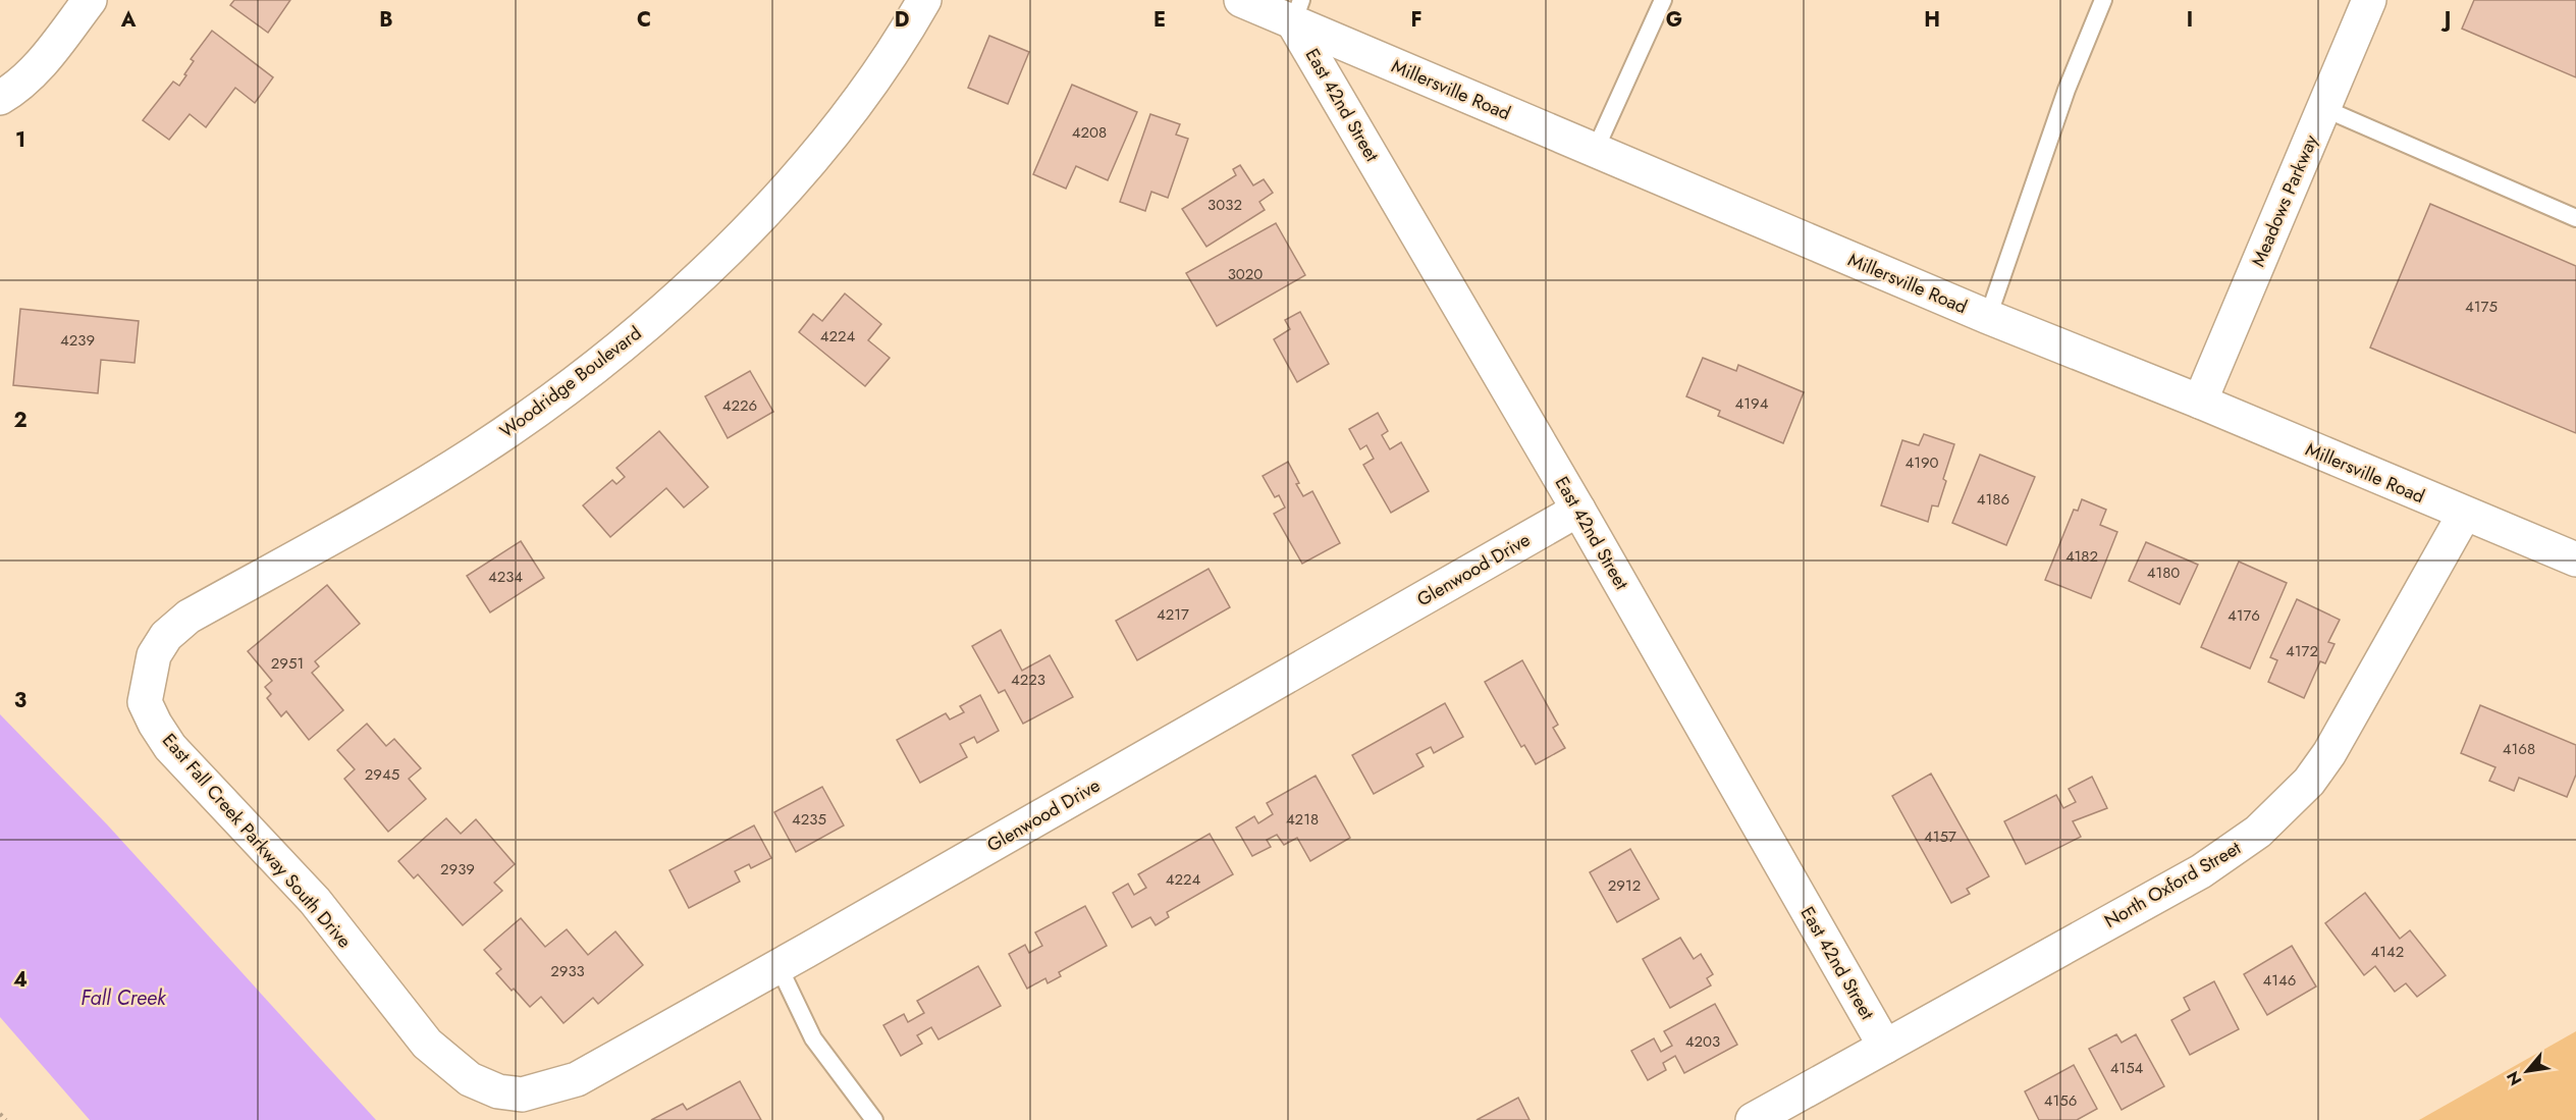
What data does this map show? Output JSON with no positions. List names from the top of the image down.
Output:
{
  "streets": {
    "street": [
      "Millersville Road",
      "East 42nd Street",
      "Meadows Parkway",
      "Woodridge Boulevard",
      "Glenwood Drive",
      "East Fall Creek Parkway South Drive",
      "North Oxford Street"
    ]
  },
  "crossings": [
    ["Millersville Road", "East 42nd Street"],
    ["Millersville Road", "Meadows Parkway"],
    ["Millersville Road", "North Oxford Street"],
    ["East 42nd Street", "Glenwood Drive"],
    ["East 42nd Street", "North Oxford Street"],
    ["Woodridge Boulevard", "East Fall Creek Parkway South Drive"],
    ["Glenwood Drive", "East Fall Creek Parkway South Drive"]
  ],
  "water": ["Fall Creek"],
  "house_numbers": [
    "4208",
    "3032",
    "3020",
    "4175",
    "4224",
    "4239",
    "4194",
    "4226",
    "4190",
    "4186",
    "4182",
    "4180",
    "4234",
    "4217",
    "4176",
    "4172",
    "2951",
    "4223",
    "4168",
    "2945",
    "4235",
    "4218",
    "4157",
    "2939",
    "4224",
    "2912",
    "4142",
    "2933",
    "4146",
    "4203",
    "4154",
    "4156"
  ],
  "north": "bottom left",
  "grid": {
    "columns": [
      "A",
      "B",
      "C",
      "D",
      "E",
      "F",
      "G",
      "H",
      "I",
      "J"
    ],
    "rows": [
      "1",
      "2",
      "3",
      "4"
    ]
  }
}
